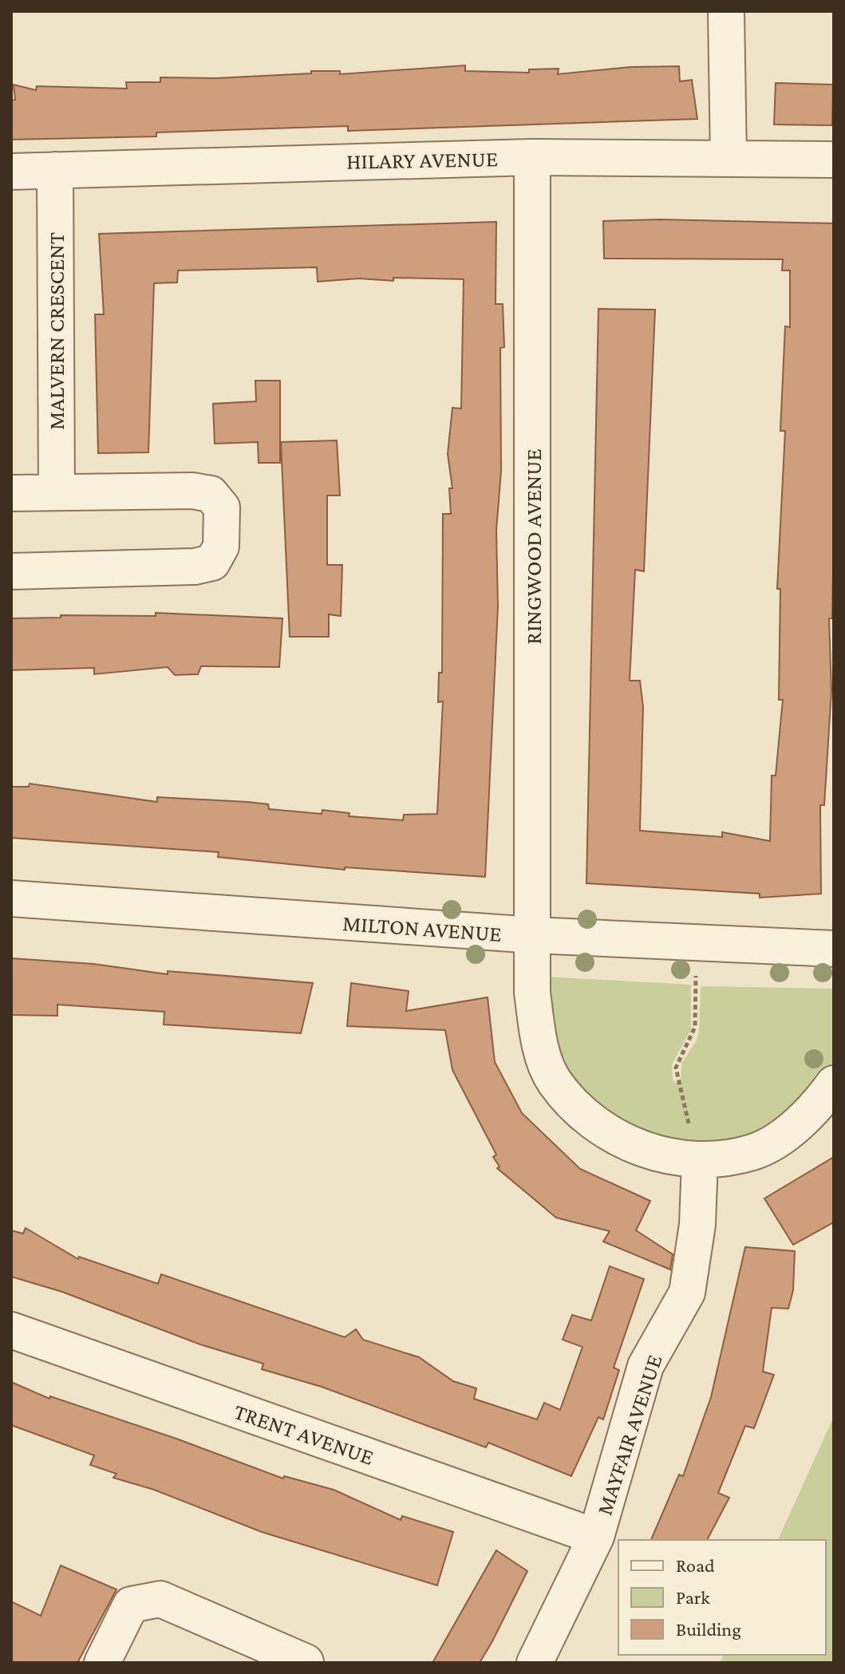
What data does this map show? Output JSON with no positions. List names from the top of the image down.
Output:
{
  "streets": {
    "street": [
      "HILARY AVENUE",
      "MALVERN CRESCENT",
      "RINGWOOD AVENUE",
      "MILTON AVENUE",
      "TRENT AVENUE",
      "MAYFAIR AVENUE"
    ]
  },
  "crossings": [
    ["HILARY AVENUE", "MALVERN CRESCENT"],
    ["HILARY AVENUE", "RINGWOOD AVENUE"],
    ["RINGWOOD AVENUE", "MILTON AVENUE"],
    ["TRENT AVENUE", "MAYFAIR AVENUE"]
  ],
  "legend": ["Road", "Park", "Building"]
}
